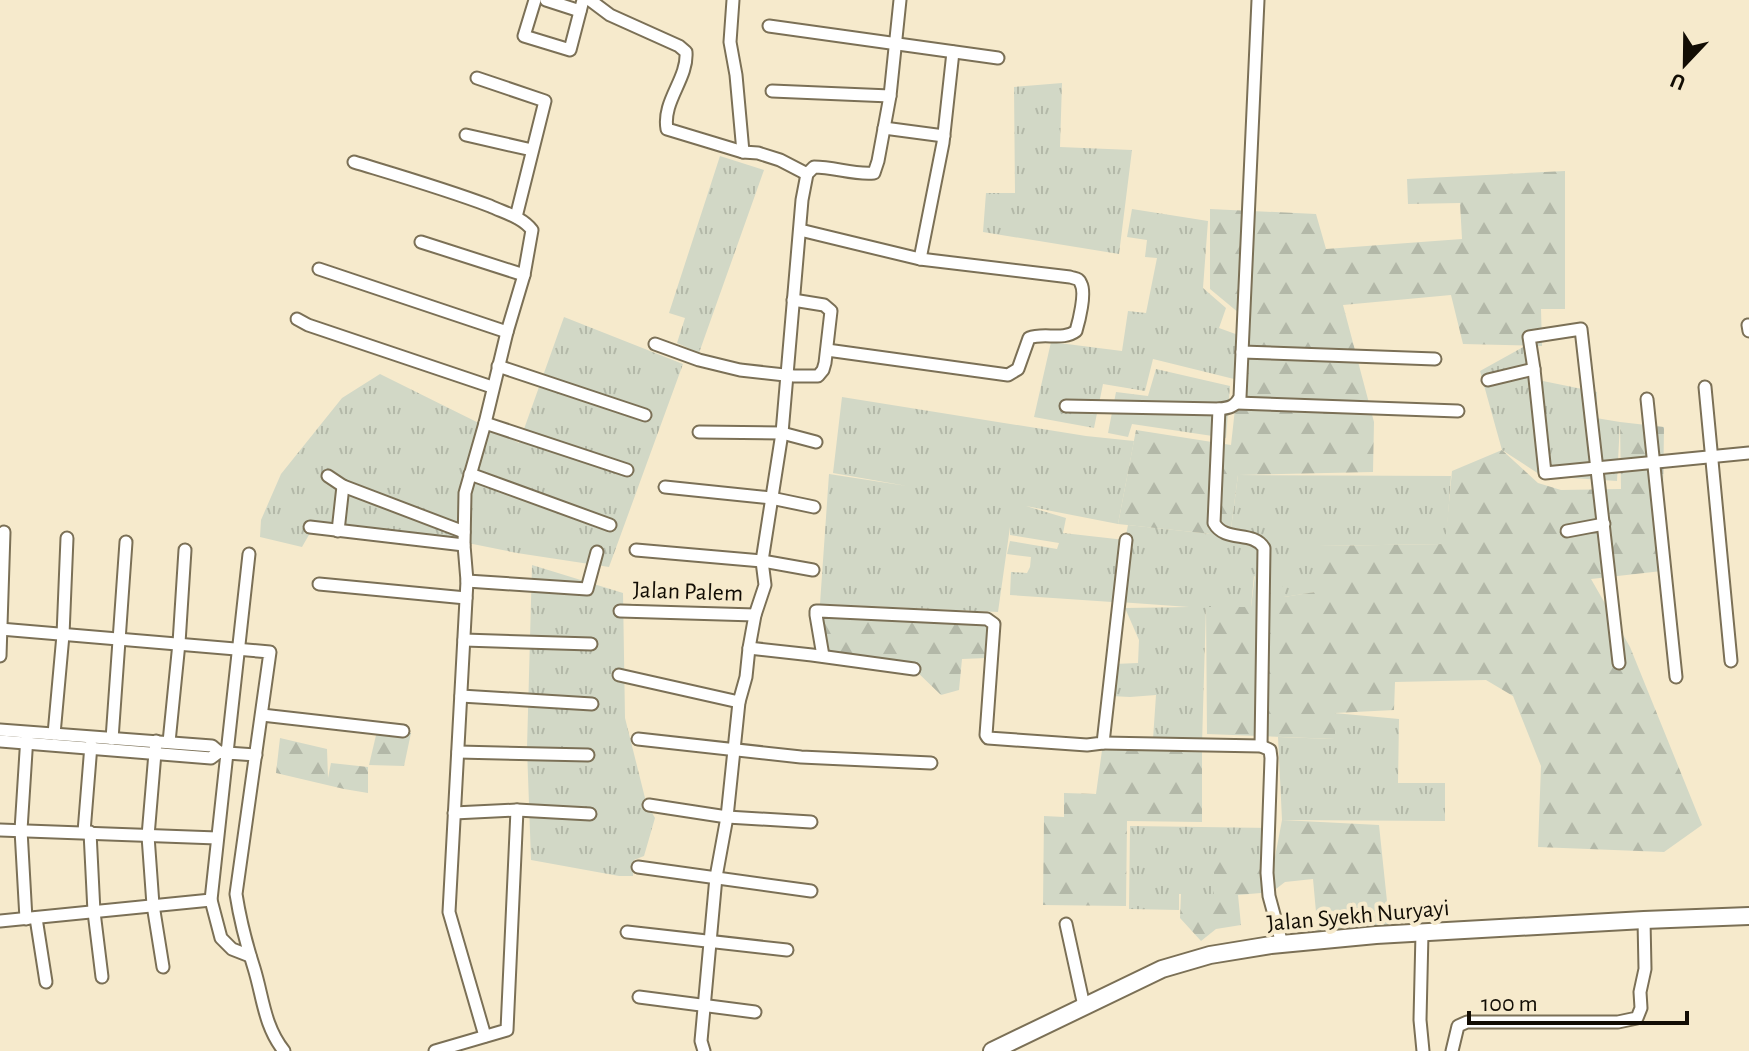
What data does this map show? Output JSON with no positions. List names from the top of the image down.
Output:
{
  "streets": {
    "main road": ["Jalan Syekh Nuryayi"],
    "street": ["Jalan Palem"]
  },
  "scale_bar": "100 m",
  "north": "bottom"
}
